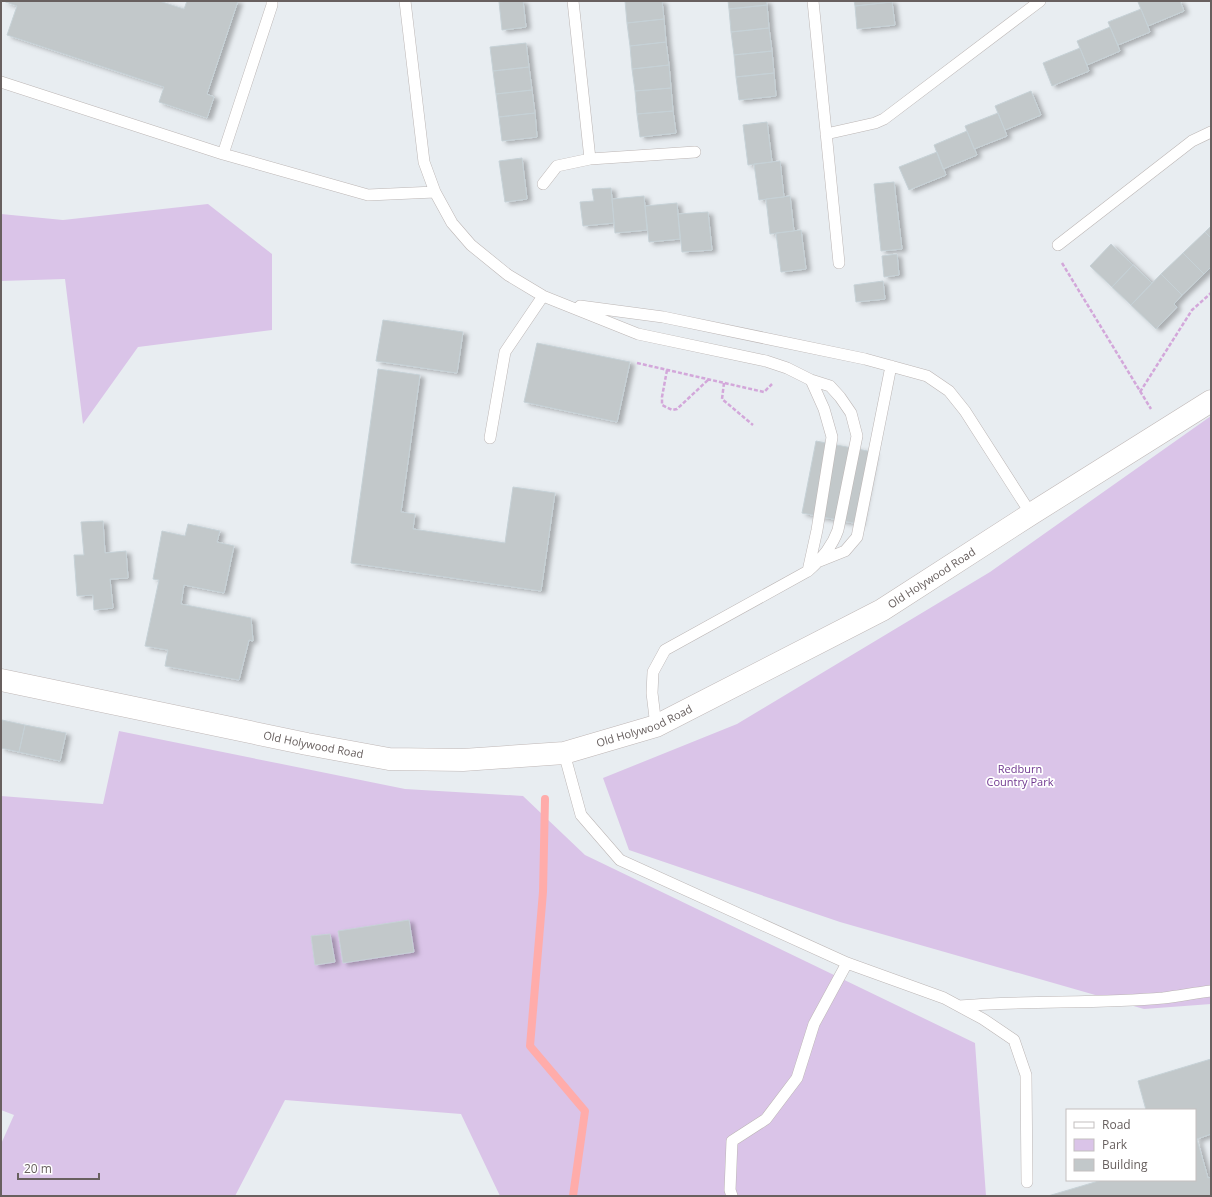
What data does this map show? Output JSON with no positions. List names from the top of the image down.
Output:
{
  "streets": {
    "street": ["Old Holywood Road"]
  },
  "parks": ["Redburn Country Park"],
  "legend": ["Road", "Park", "Building"],
  "scale_bar": "20 m"
}
